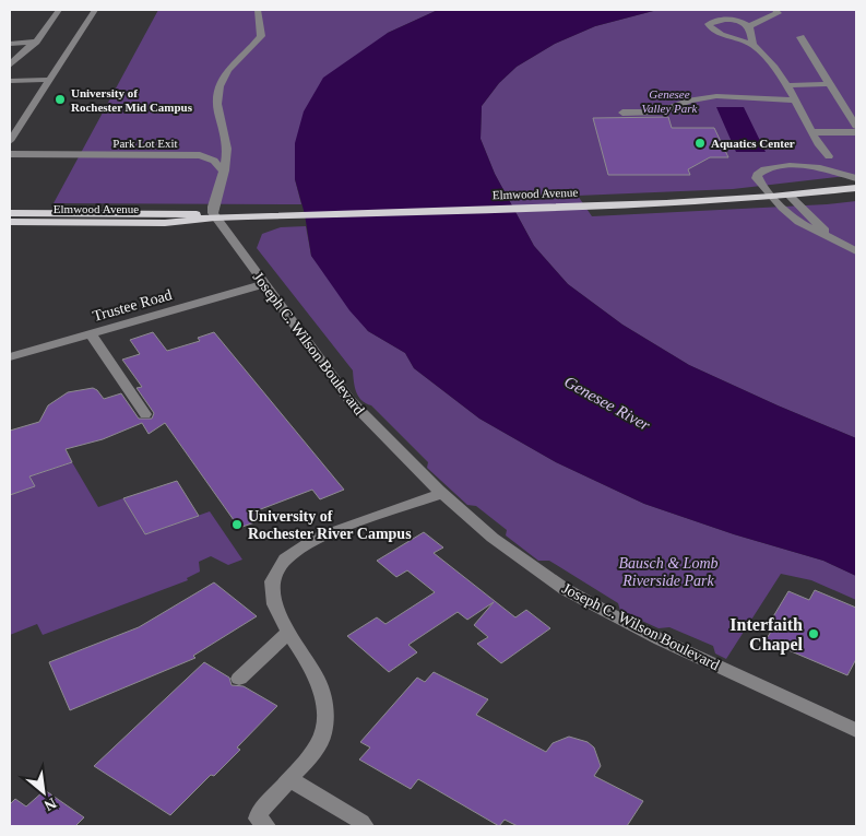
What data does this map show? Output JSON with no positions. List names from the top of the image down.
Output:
{
  "streets": {
    "main road": ["Elmwood Avenue"],
    "street": ["Park Lot Exit", "Trustee Road", "Joseph C. Wilson Boulevard"]
  },
  "crossings": [
    ["Elmwood Avenue", "Joseph C. Wilson Boulevard"],
    ["Trustee Road", "Joseph C. Wilson Boulevard"]
  ],
  "water": ["Genesee River"],
  "parks": ["Genesee Valley Park", "Bausch & Lomb Riverside Park"],
  "places": [
    "University of Rochester Mid Campus",
    "Aquatics Center",
    "University of Rochester River Campus",
    "Interfaith Chapel"
  ],
  "north": "bottom right"
}
